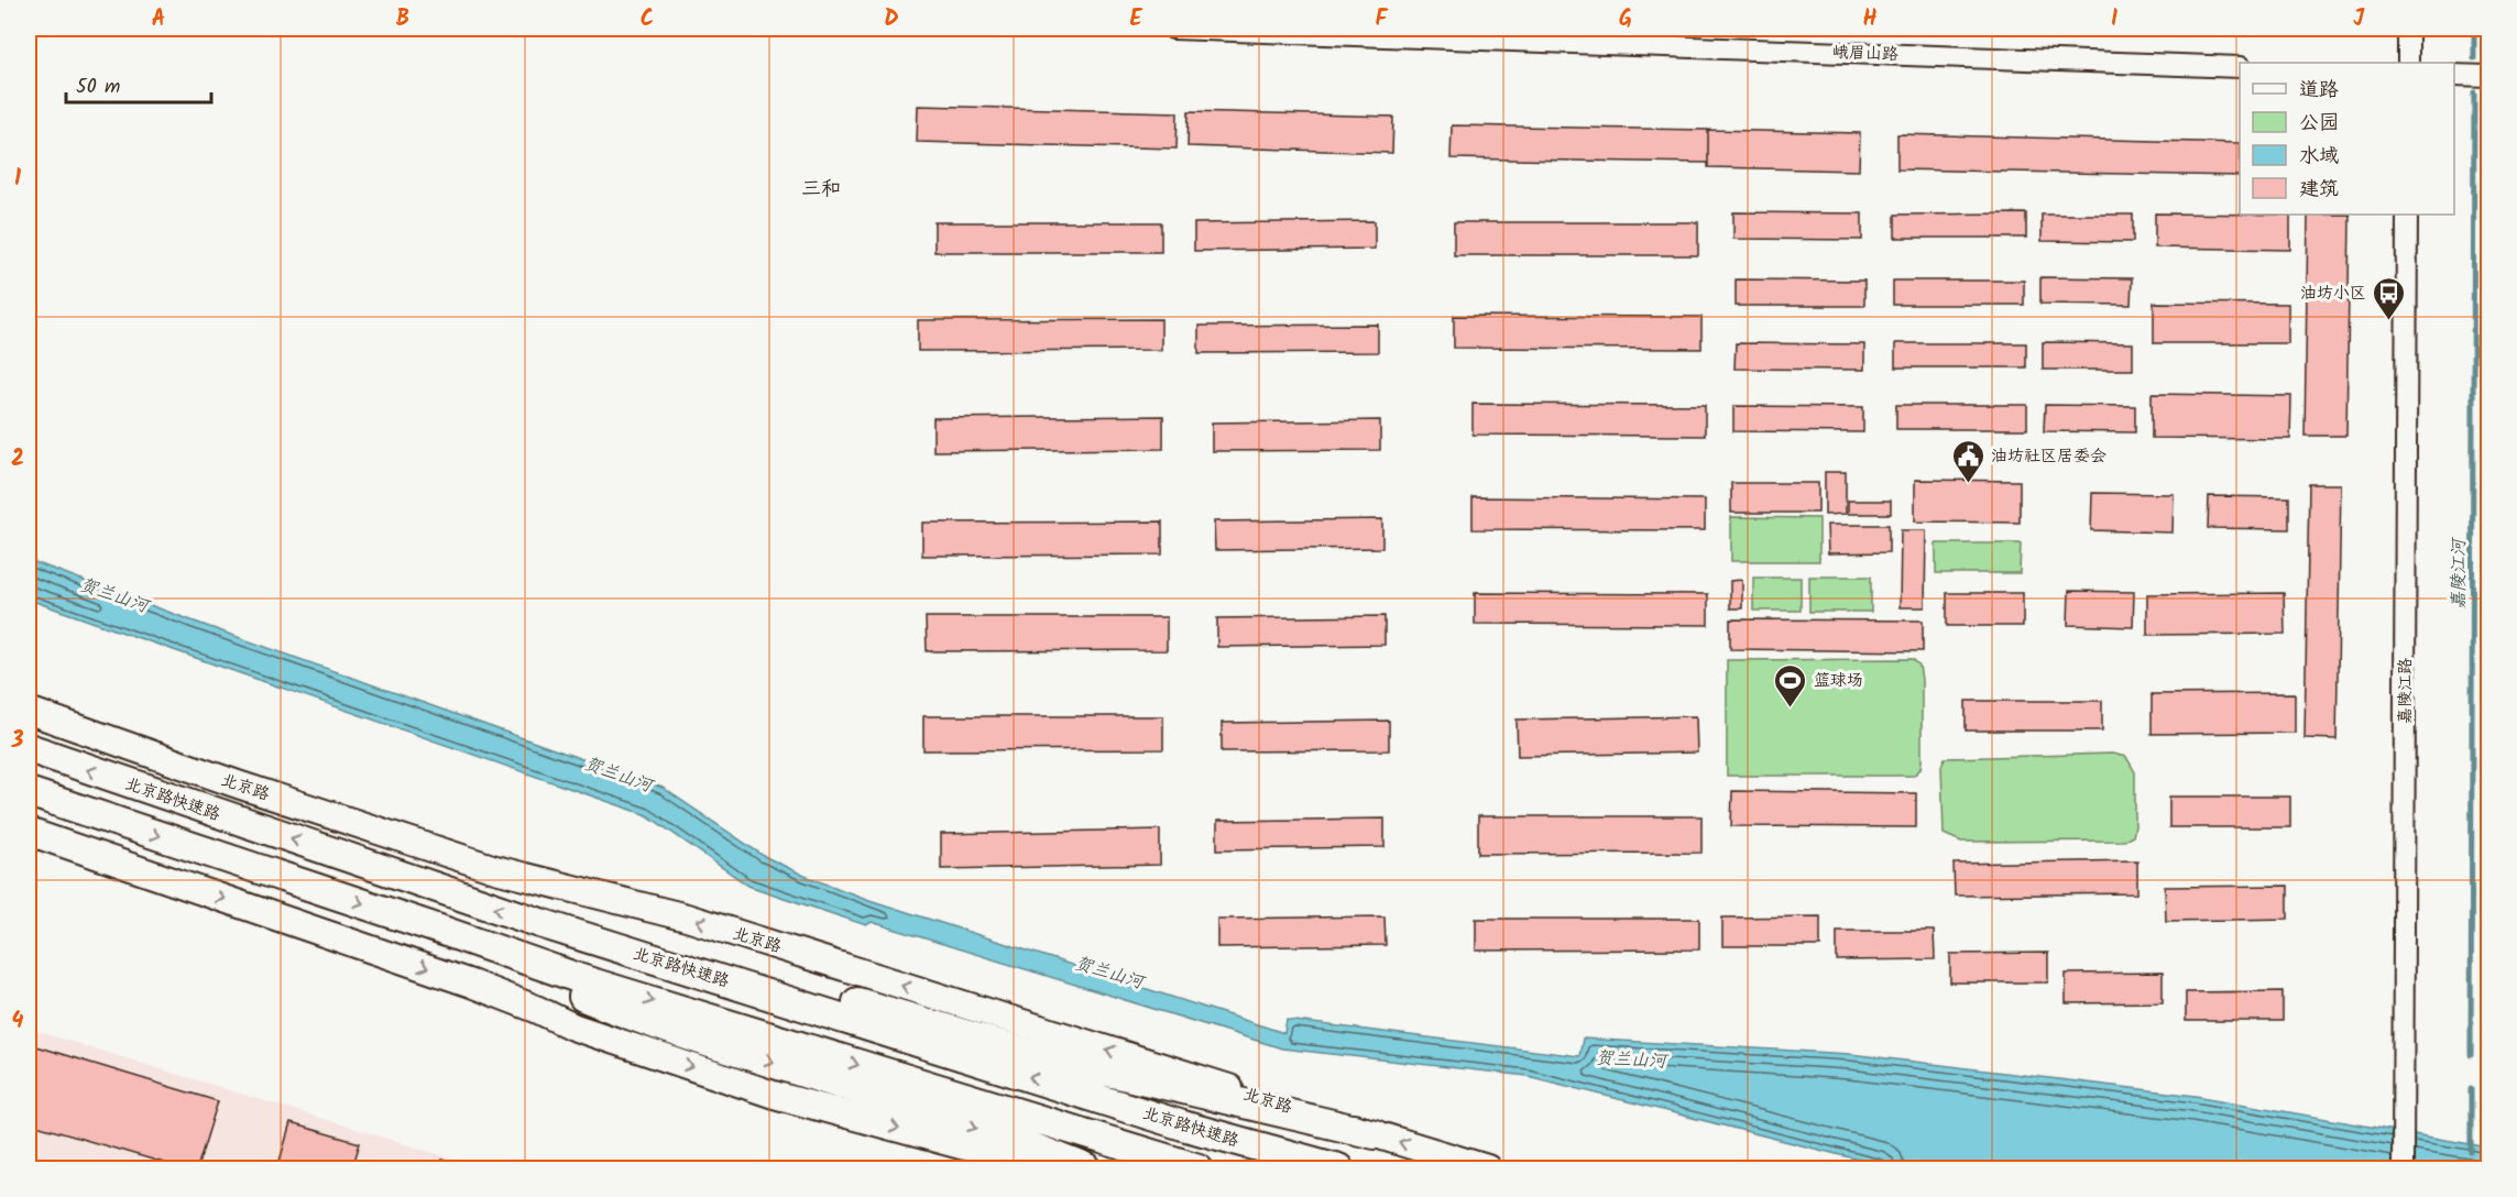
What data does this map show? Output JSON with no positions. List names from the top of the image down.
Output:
{
  "streets": {
    "highway": ["北京路快速路"],
    "main road": ["北京路"],
    "street": ["峨眉山路", "嘉陵江路"]
  },
  "districts": ["三和"],
  "water": ["嘉陵江河", "贺兰山河"],
  "places": {
    "bus stop": ["油坊小区"],
    "public building": ["油坊社区居委会"],
    "sports": ["篮球场"]
  },
  "legend": [
    "道路",
    "公园",
    "水域",
    "建筑"
  ],
  "scale_bar": "50 m",
  "grid": {
    "columns": [
      "A",
      "B",
      "C",
      "D",
      "E",
      "F",
      "G",
      "H",
      "I",
      "J"
    ],
    "rows": [
      "1",
      "2",
      "3",
      "4"
    ]
  }
}
